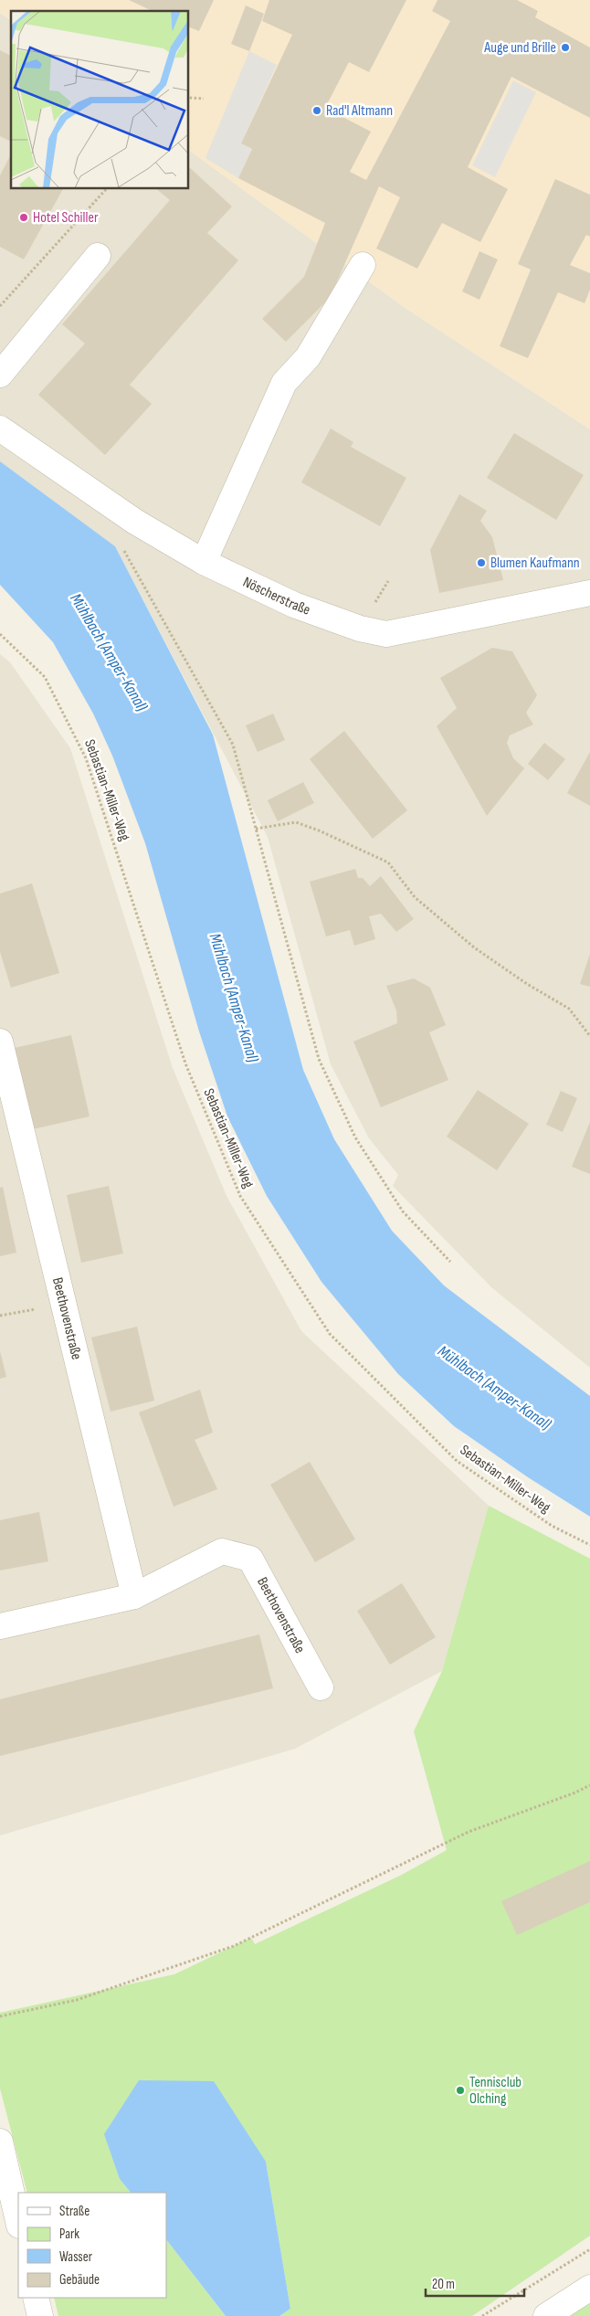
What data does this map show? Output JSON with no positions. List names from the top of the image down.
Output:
{
  "streets": {
    "street": ["Nöscherstraße", "Beethovenstraße"],
    "path": ["Sebastian-Miller-Weg"]
  },
  "water": ["Mühlbach (Amper-Kanal)"],
  "places": [
    "Auge und Brille",
    "Rad'l Altmann",
    "Hotel Schiller",
    "Blumen Kaufmann",
    "Tennisclub Olching"
  ],
  "legend": [
    "Straße",
    "Park",
    "Wasser",
    "Gebäude"
  ],
  "scale_bar": "20 m"
}
